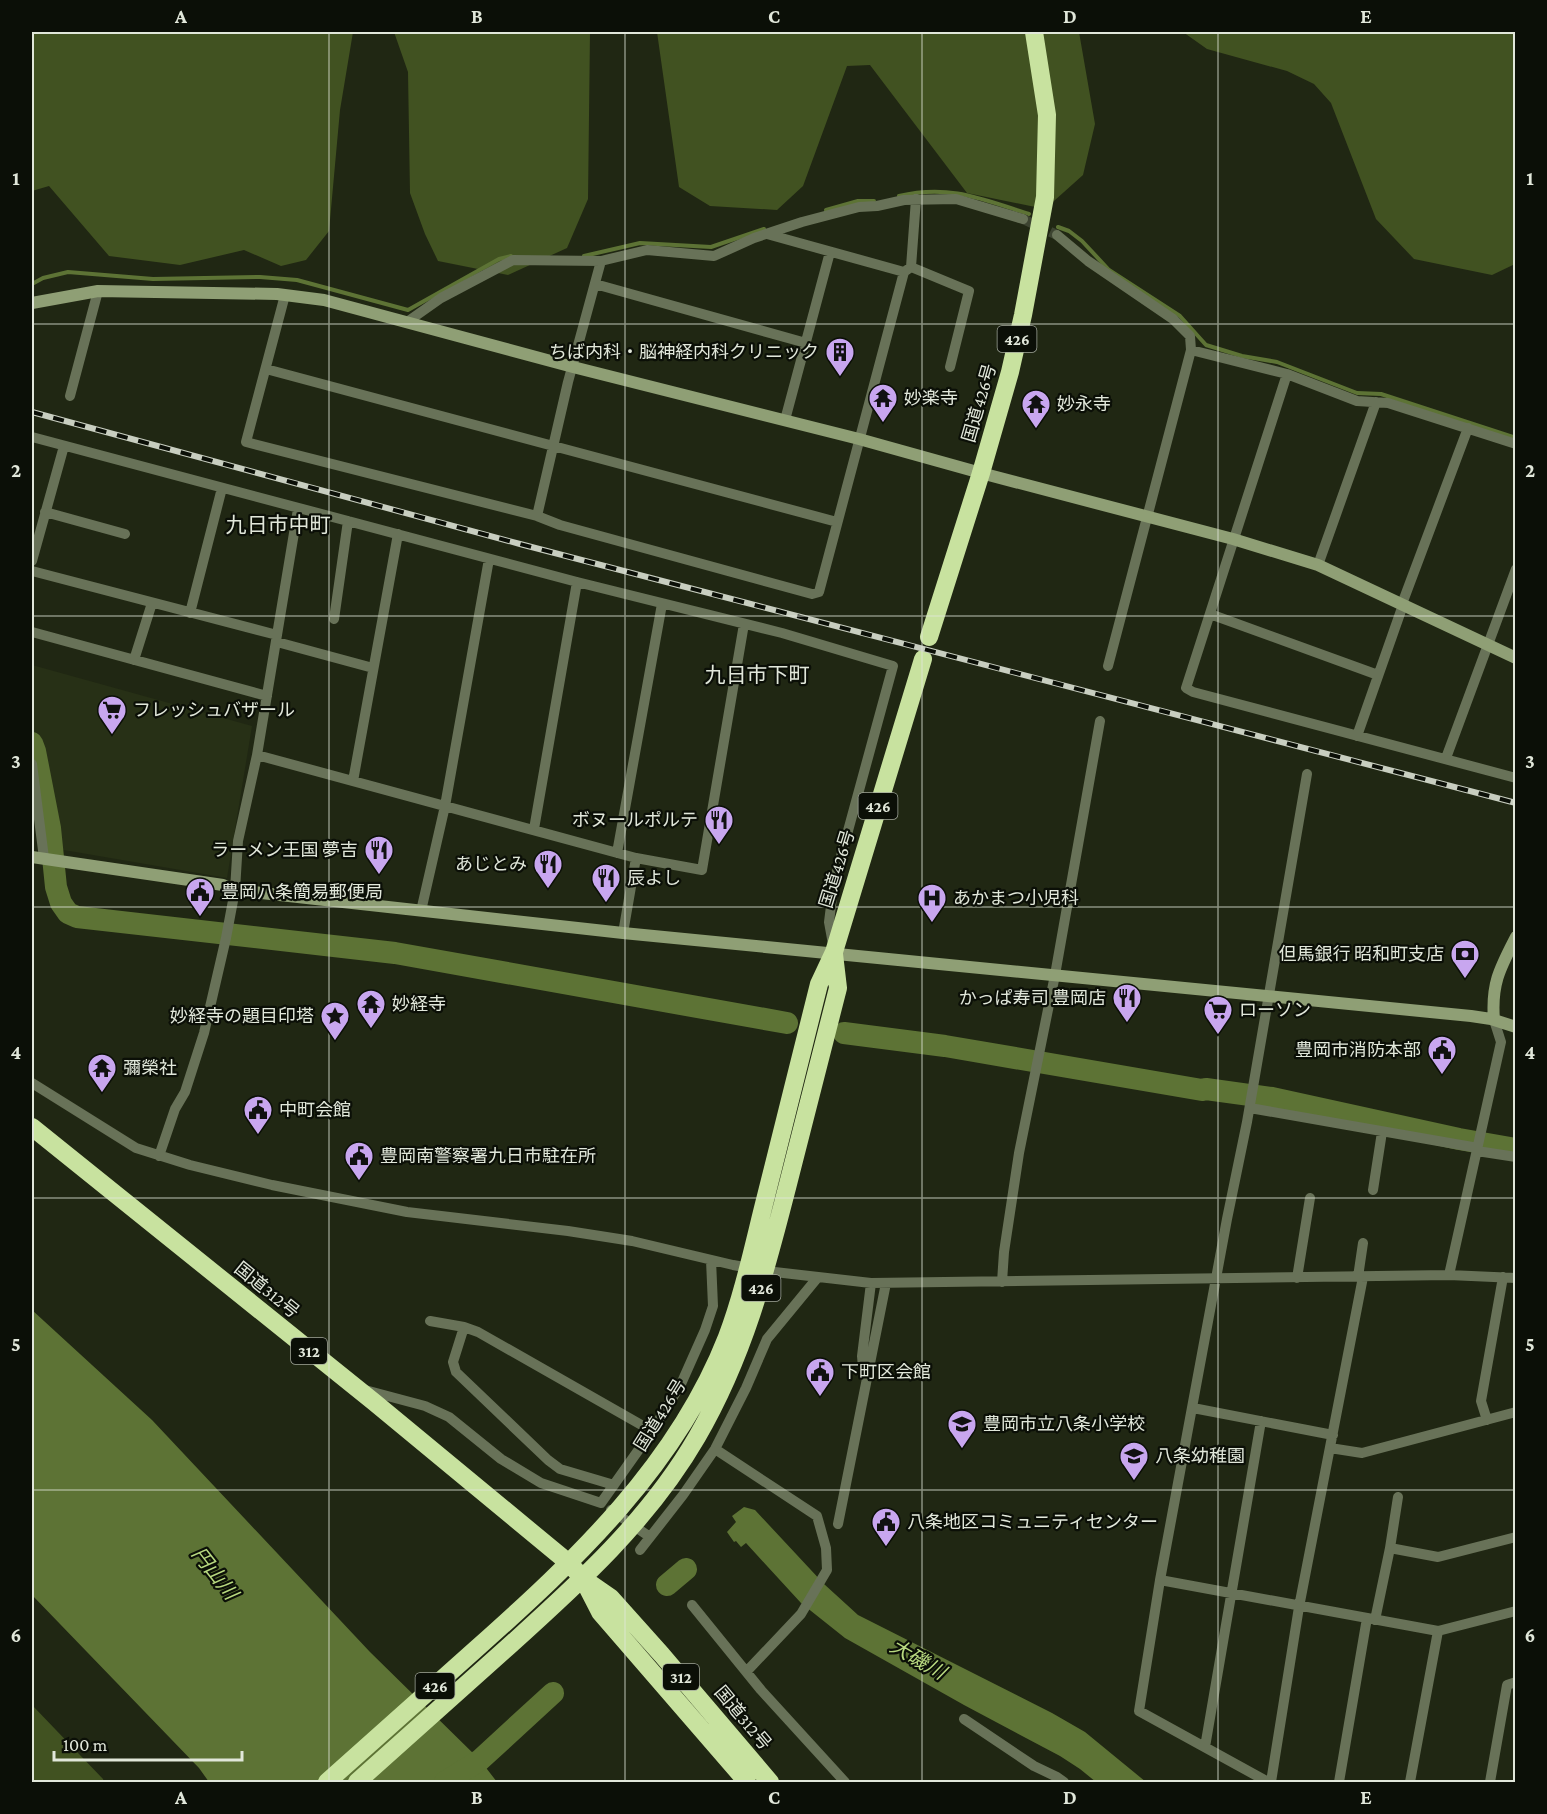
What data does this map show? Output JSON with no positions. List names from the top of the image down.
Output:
{
  "streets": {
    "highway": [
      "426",
      "国道426号",
      "国道312号",
      "312"
    ]
  },
  "crossings": [
    ["国道426号", "国道312号"]
  ],
  "districts": ["九日市中町", "九日市下町"],
  "water": ["円山川", "大磯川"],
  "places": {
    "building": ["ちば内科・脳神経内科クリニック"],
    "temple": [
      "妙楽寺",
      "妙永寺",
      "妙経寺",
      "彌榮社"
    ],
    "supermarket": ["フレッシュバザール", "ローソン"],
    "restaurant": [
      "ボヌールポルテ",
      "ラーメン王国 夢吉",
      "あじとみ",
      "辰よし",
      "かっぱ寿司 豊岡店"
    ],
    "public building": [
      "豊岡八条簡易郵便局",
      "豊岡市消防本部",
      "中町会館",
      "豊岡南警察署九日市駐在所",
      "下町区会館",
      "八条地区コミュニティセンター"
    ],
    "hospital": ["あかまつ小児科"],
    "bank": ["但馬銀行 昭和町支店"],
    "place": ["妙経寺の題目印塔"],
    "school or university": ["豊岡市立八条小学校", "八条幼稚園"]
  },
  "scale_bar": "100 m",
  "grid": {
    "columns": [
      "A",
      "B",
      "C",
      "D",
      "E"
    ],
    "rows": [
      "1",
      "2",
      "3",
      "4",
      "5",
      "6"
    ]
  }
}
